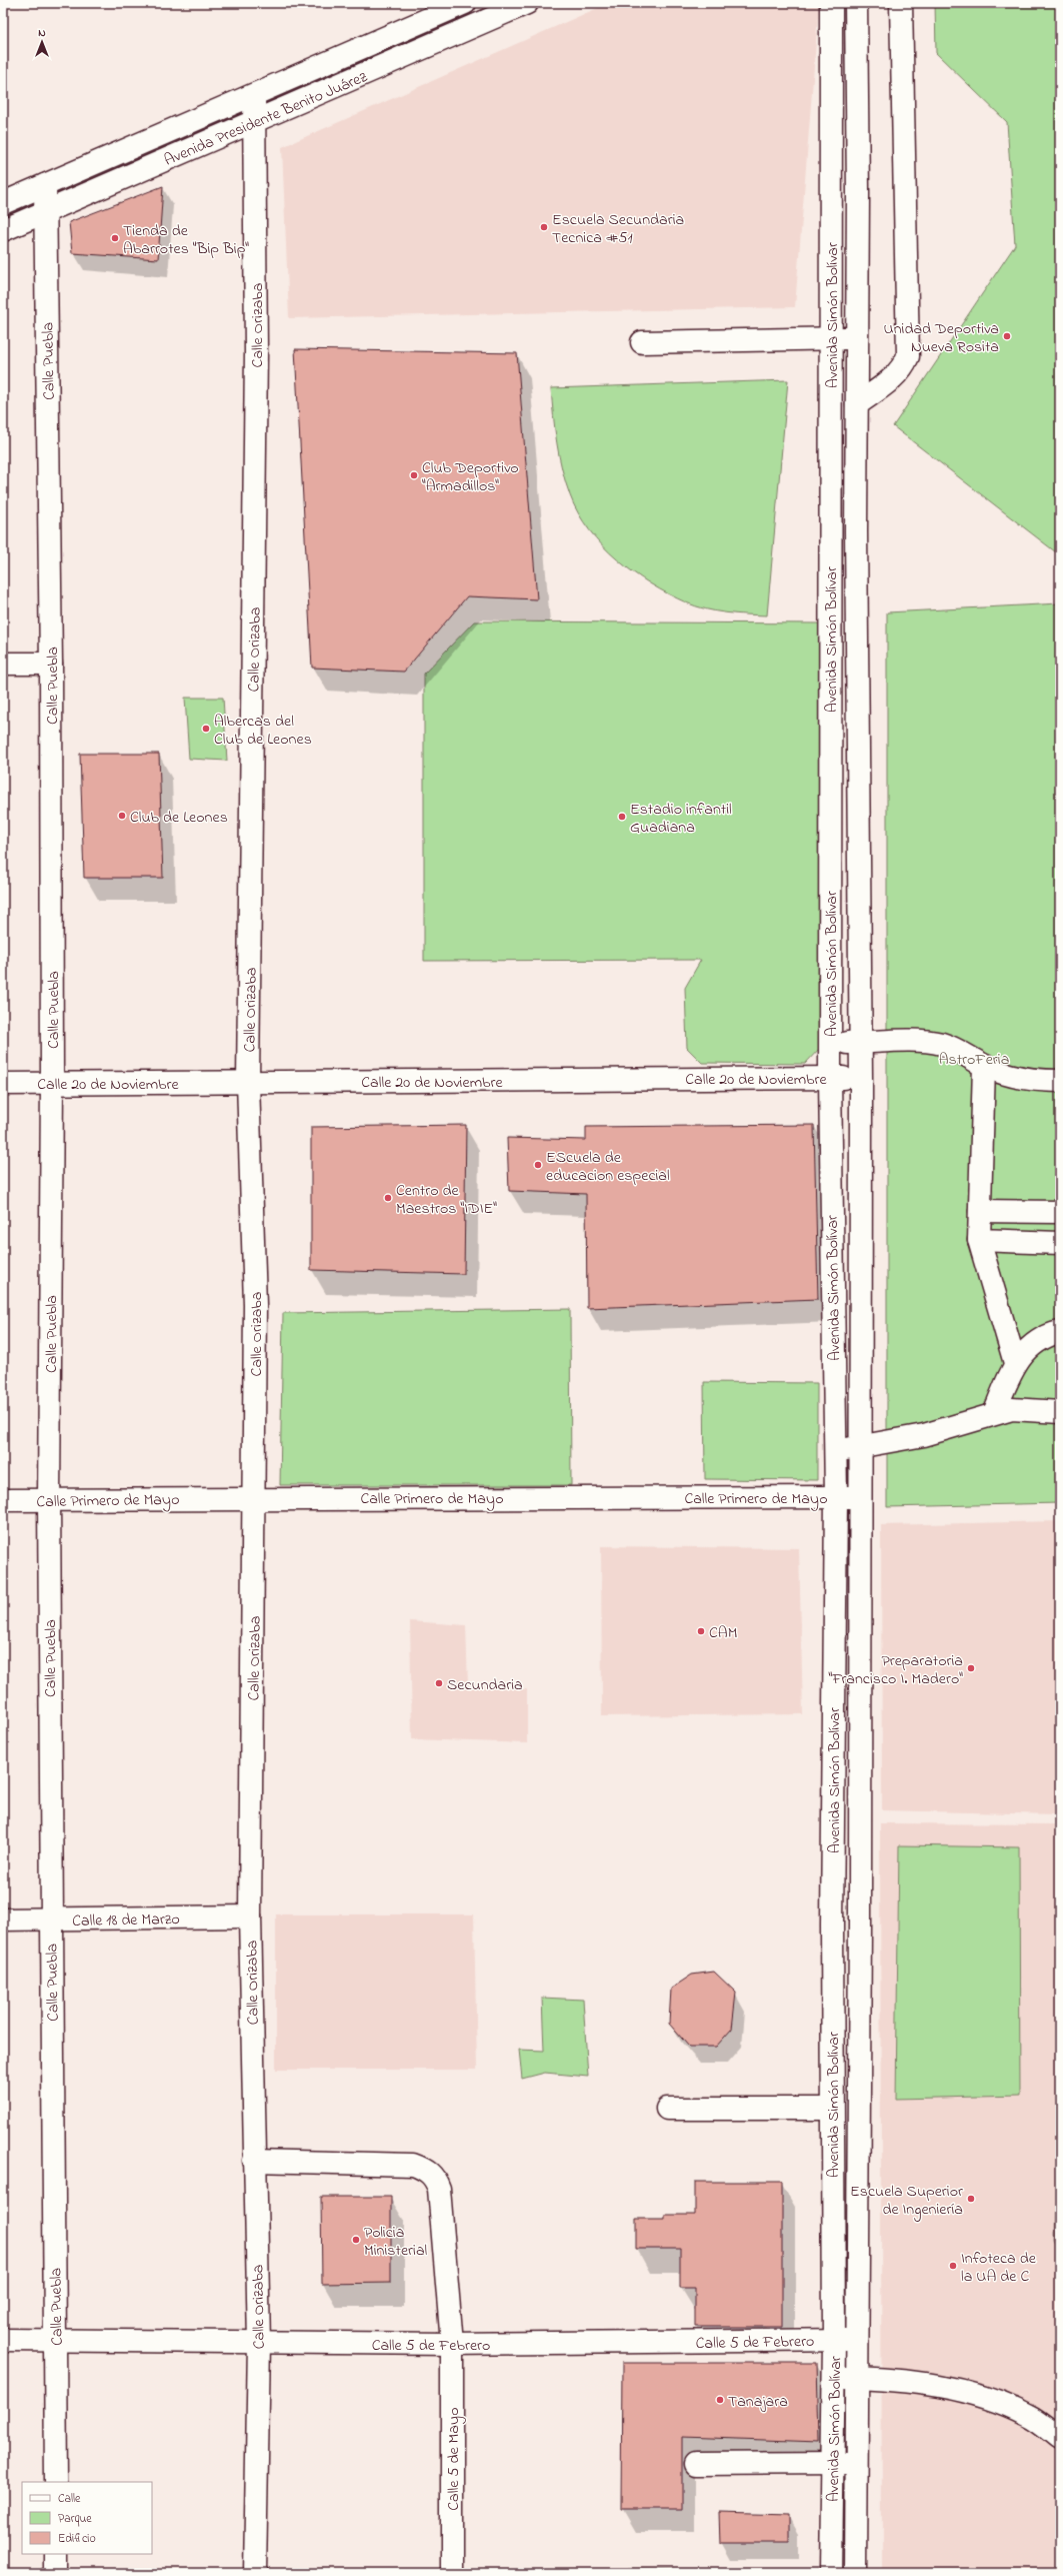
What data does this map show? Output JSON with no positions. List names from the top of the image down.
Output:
{
  "streets": {
    "street": [
      "Avenida Presidente Benito Juárez",
      "Avenida Simón Bolívar",
      "Calle Orizaba",
      "Calle Puebla",
      "Calle 20 de Noviembre",
      "Calle Primero de Mayo",
      "Calle 18 de Marzo",
      "Calle 5 de Febrero",
      "Calle 5 de Mayo"
    ]
  },
  "crossings": [
    ["Avenida Presidente Benito Juárez", "Calle Orizaba"],
    ["Avenida Presidente Benito Juárez", "Calle Puebla"],
    ["Avenida Simón Bolívar", "Calle 20 de Noviembre"],
    ["Avenida Simón Bolívar", "Calle Primero de Mayo"],
    ["Avenida Simón Bolívar", "Calle 5 de Febrero"],
    ["Calle Orizaba", "Calle 20 de Noviembre"],
    ["Calle Orizaba", "Calle Primero de Mayo"],
    ["Calle Orizaba", "Calle 18 de Marzo"],
    ["Calle Orizaba", "Calle 5 de Febrero"],
    ["Calle Orizaba", "Calle 5 de Mayo"],
    ["Calle Puebla", "Calle 20 de Noviembre"],
    ["Calle Puebla", "Calle Primero de Mayo"],
    ["Calle Puebla", "Calle 18 de Marzo"],
    ["Calle Puebla", "Calle 5 de Febrero"],
    ["Calle 5 de Febrero", "Calle 5 de Mayo"]
  ],
  "parks": ["AstroFeria"],
  "places": [
    "Escuela Secundaria Tecnica #51",
    "Tienda de Abarrotes \"Bip Bip\"",
    "Unidad Deportiva Nueva Rosita",
    "Club Deportivo \"Armadillos\"",
    "Albercas del Club de Leones",
    "Club de Leones",
    "Estadio infantil Guadiana",
    "EScuela de educacion especial",
    "Centro de Maestros \"IDIE\"",
    "CAM",
    "Preparatoria \"Francisco I. Madero\"",
    "Secundaria",
    "Escuela Superior de Ingeniería",
    "Policia Ministerial",
    "Infoteca de la UA de C",
    "Tanajara"
  ],
  "legend": ["Calle", "Parque", "Edificio"],
  "north": "top"
}
